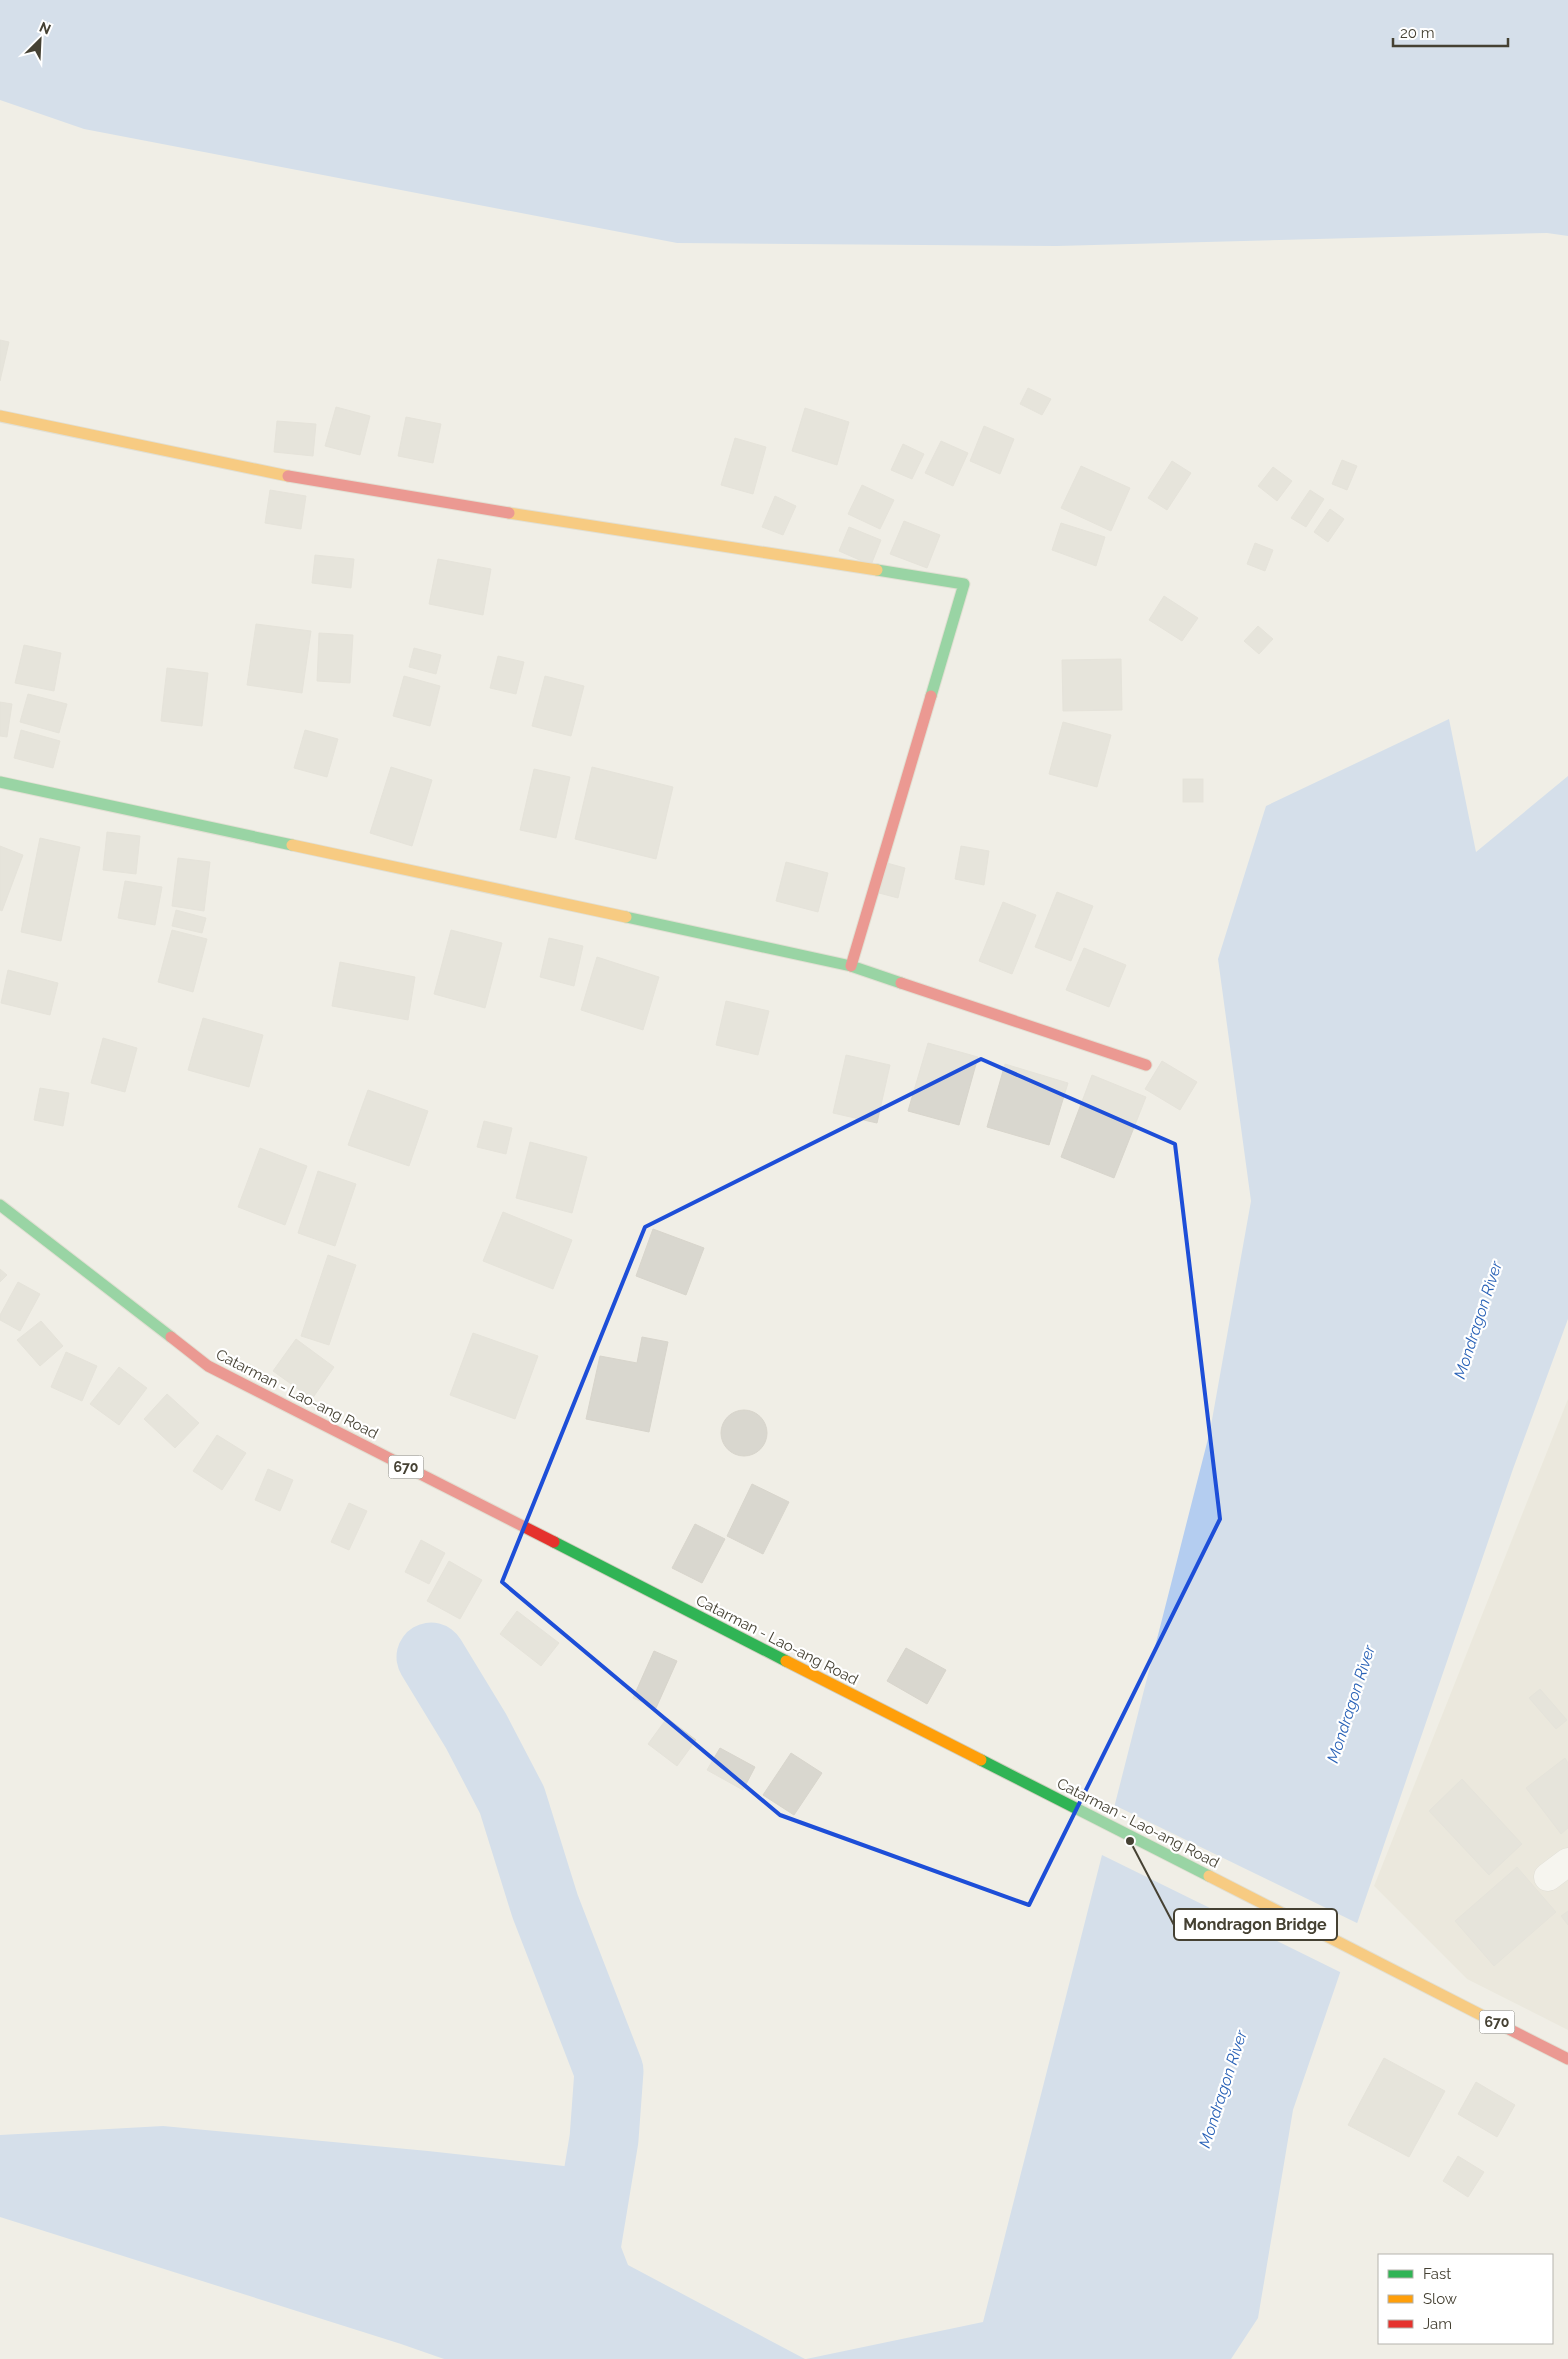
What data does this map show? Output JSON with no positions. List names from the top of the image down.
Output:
{
  "streets": {
    "street": ["Catarman - Lao-ang Road", "670"]
  },
  "water": ["Mondragon River"],
  "places": ["Mondragon Bridge"],
  "legend": ["Fast", "Slow", "Jam"],
  "scale_bar": "20 m",
  "north": "top right"
}
